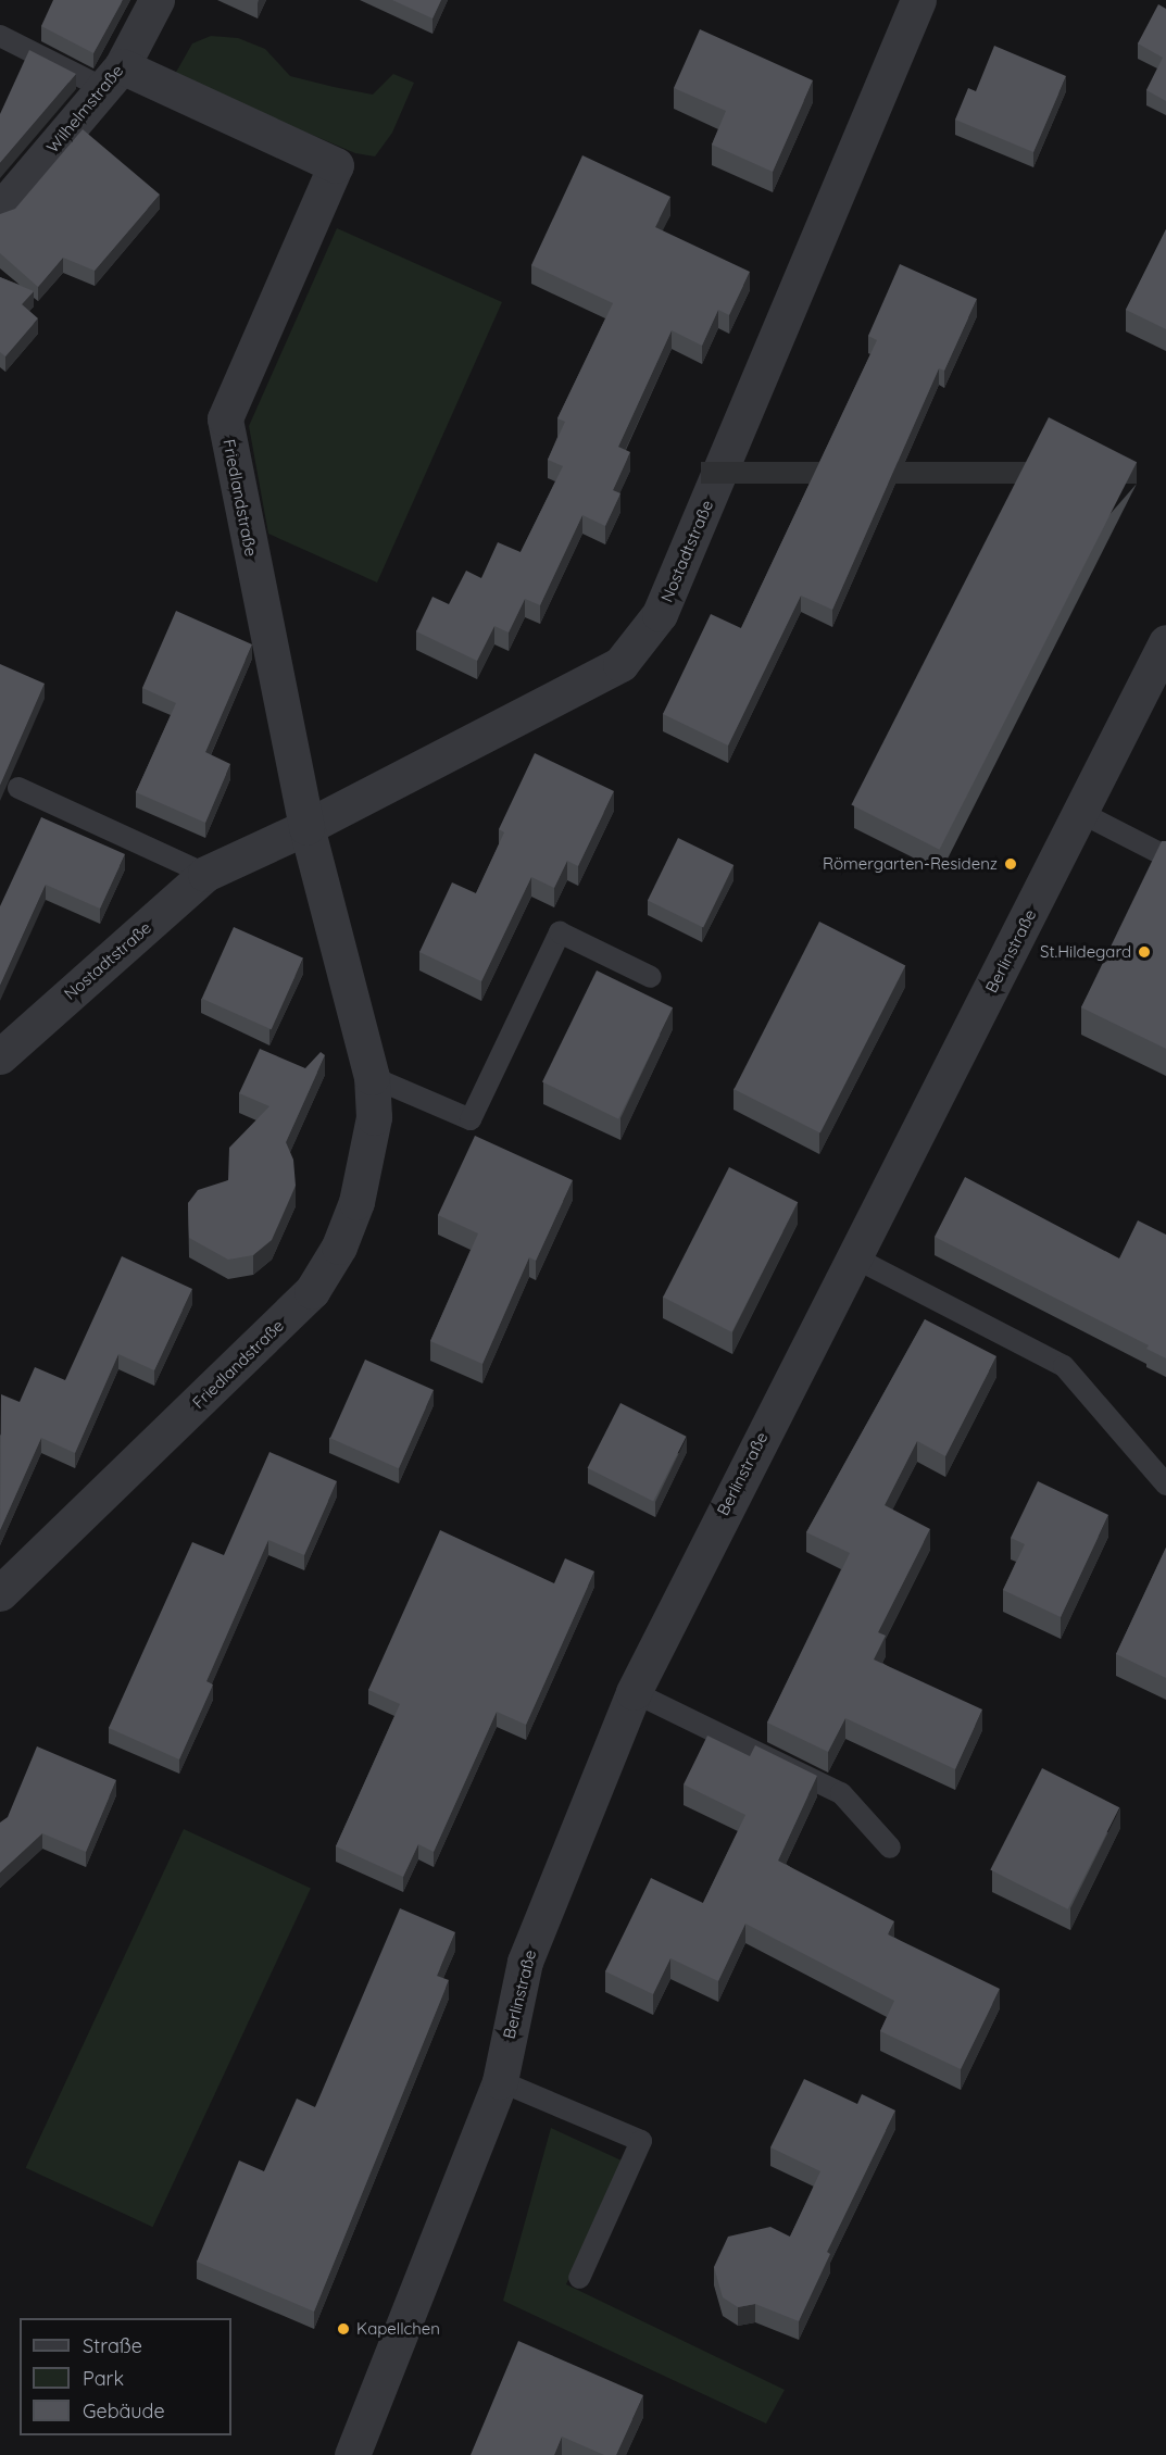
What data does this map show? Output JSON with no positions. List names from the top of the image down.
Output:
{
  "streets": {
    "street": [
      "Wilhelmstraße",
      "Friedlandstraße",
      "Nostadtstraße",
      "Berlinstraße"
    ]
  },
  "crossings": [
    ["Wilhelmstraße", "Friedlandstraße"],
    ["Friedlandstraße", "Nostadtstraße"]
  ],
  "places": ["Römergarten-Residenz", "St.Hildegard", "Kapellchen"],
  "legend": ["Straße", "Park", "Gebäude"]
}
